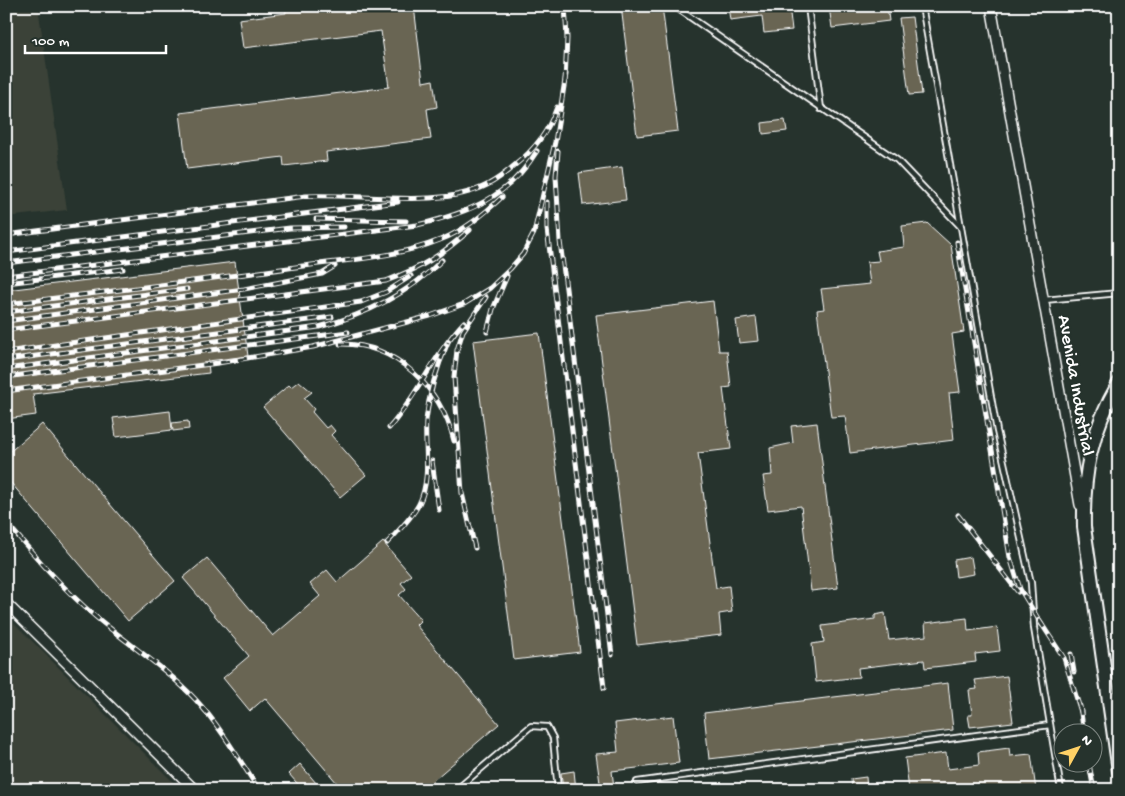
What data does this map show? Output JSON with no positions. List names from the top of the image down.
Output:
{
  "streets": {
    "street": ["Avenida Industrial"]
  },
  "scale_bar": "100 m",
  "north": "top right"
}
